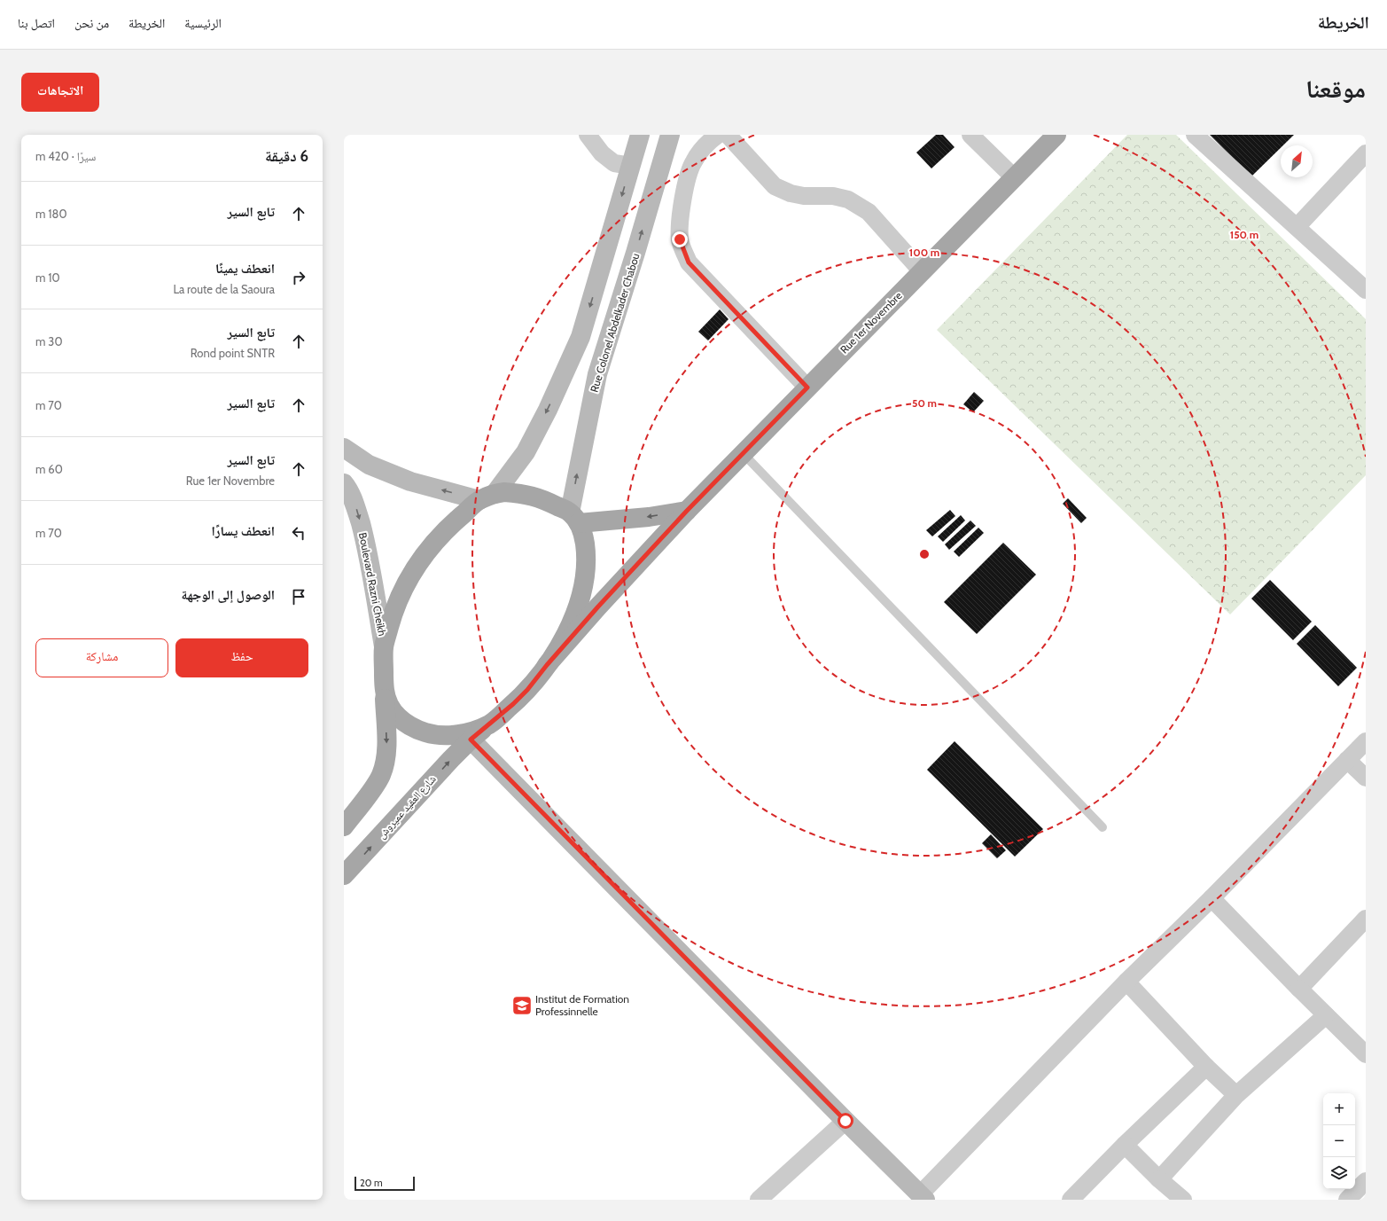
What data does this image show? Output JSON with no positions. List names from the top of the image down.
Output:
{
  "streets": {
    "main road": [
      "Rue Colonel Abdelkader Chabou",
      "Rue 1er Novembre",
      "Boulevard Razni Cheikh",
      "شارع العقيد عميروش"
    ]
  },
  "one_way": ["Boulevard Razni Cheikh", "شارع العقيد عميروش"],
  "places": {
    "school or university": ["Institut de Formation Professinnelle"]
  },
  "scale_bar": "20 m",
  "north": "top right",
  "page": {
    "header": "الخريطة",
    "nav": [
      "الرئيسية",
      "الخريطة",
      "من نحن",
      "اتصل بنا"
    ],
    "title": "موقعنا",
    "buttons": [
      "الاتجاهات",
      ["حفظ", "مشاركة"]
    ],
    "heading": ["6 دقيقة", "سيرًا · 420 m"],
    "list": [
      ["تابع السير", "180 m"],
      ["انعطف يمينًا", "La route de la Saoura", "10 m"],
      ["تابع السير", "Rond point SNTR", "30 m"],
      ["تابع السير", "70 m"],
      ["تابع السير", "Rue 1er Novembre", "60 m"],
      ["انعطف يسارًا", "70 m"],
      "الوصول إلى الوجهة"
    ],
    "map_buttons": ["+", "−"],
    "scale": "20 m"
  },
  "rings": ["150 m", "100 m", "50 m"]
}
